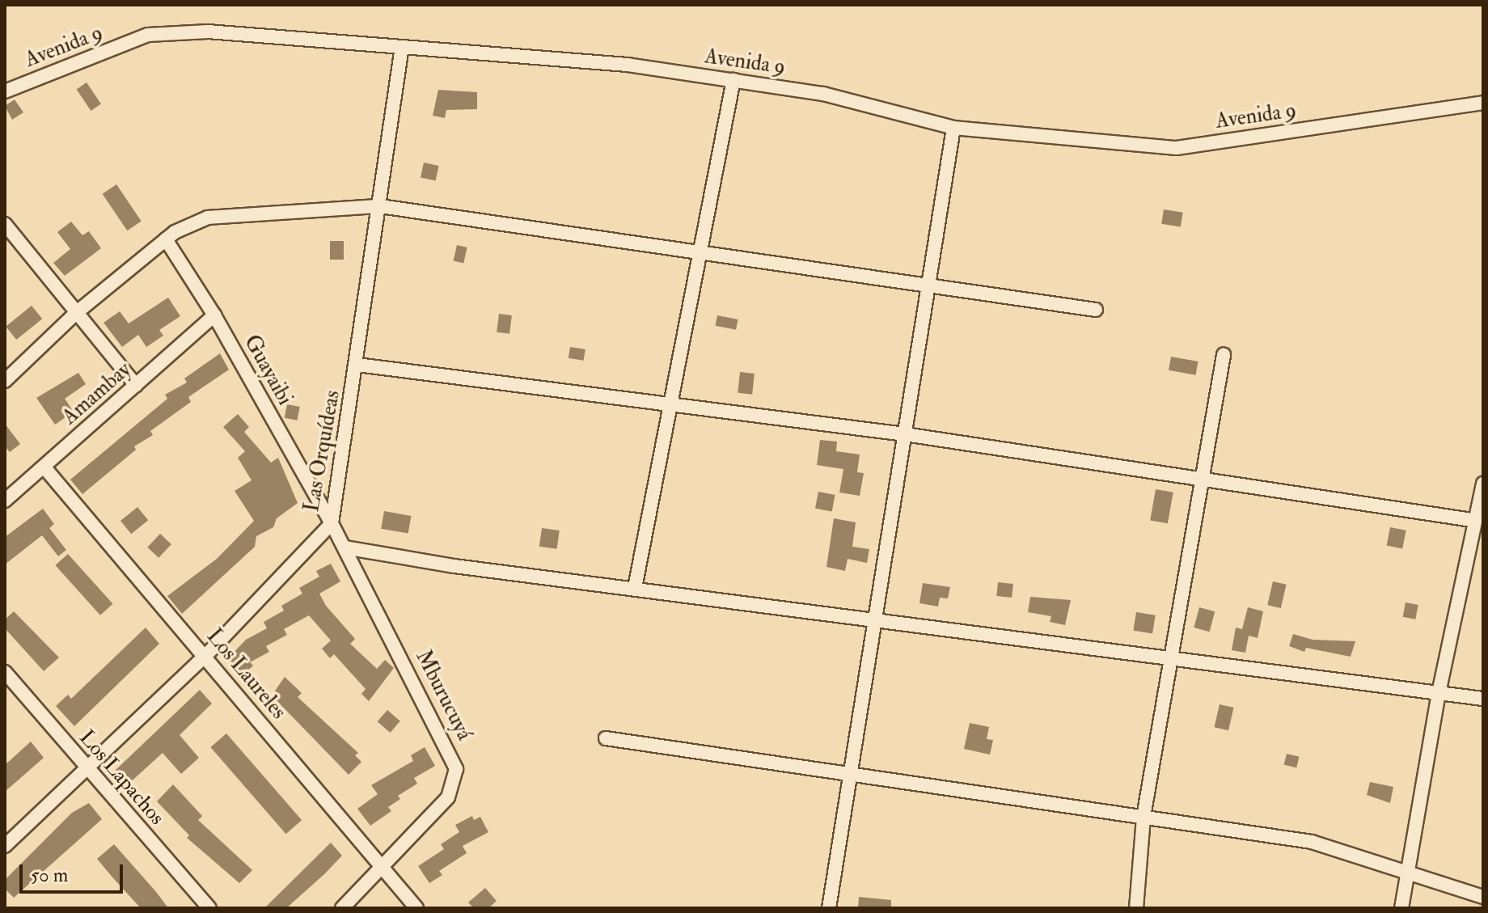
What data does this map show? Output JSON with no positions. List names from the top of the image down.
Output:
{
  "streets": {
    "street": [
      "Avenida 9",
      "Guayaibi",
      "Amambay",
      "Las Orquídeas",
      "Los Laureles",
      "Mburucuyá",
      "Los Lapachos"
    ]
  },
  "crossings": [
    ["Avenida 9", "Las Orquídeas"],
    ["Guayaibi", "Amambay"],
    ["Guayaibi", "Las Orquídeas"],
    ["Guayaibi", "Mburucuyá"],
    ["Amambay", "Los Laureles"],
    ["Las Orquídeas", "Los Laureles"],
    ["Las Orquídeas", "Los Lapachos"],
    ["Los Laureles", "Mburucuyá"]
  ],
  "scale_bar": "50 m"
}
